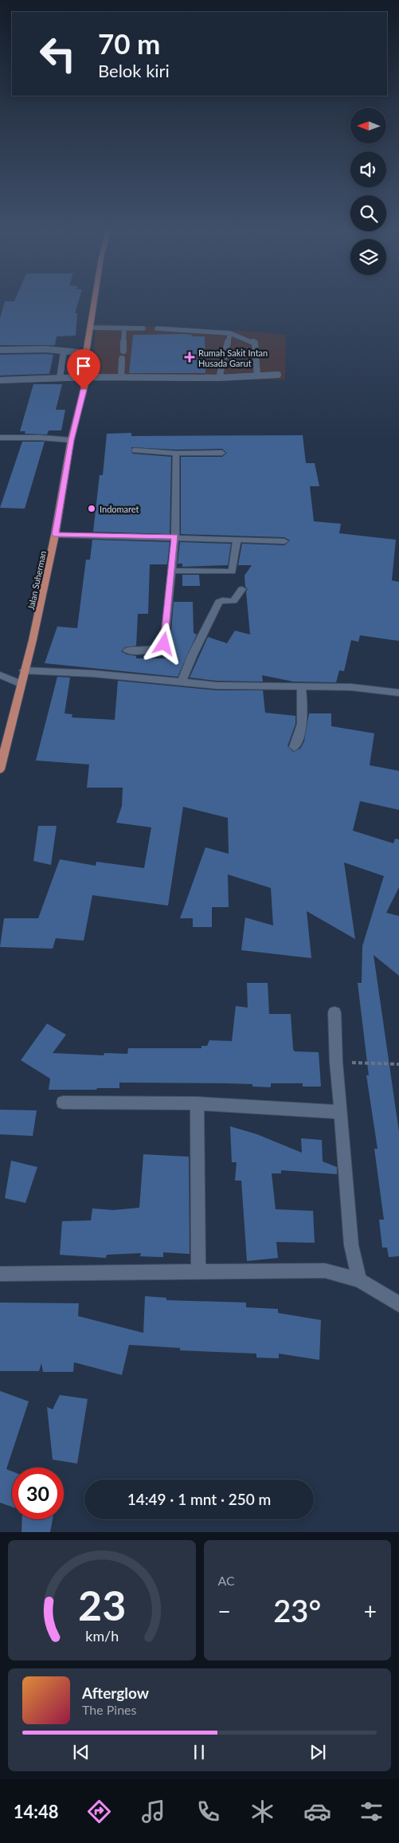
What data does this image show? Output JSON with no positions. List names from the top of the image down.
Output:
{
  "streets": {
    "main road": ["Jalan Suherman"]
  },
  "places": {
    "health": ["Rumah Sakit Intan Husada Garut"],
    "other": ["Indomaret"]
  },
  "north": "left",
  "page": {
    "turn": ["70 m", "Belok kiri"],
    "limit": "30",
    "trip": "14:49 · 1 mnt · 250 m",
    "tile": "AC",
    "heat": ["−", "23°", "+"],
    "song": ["Afterglow", "The Pines"],
    "tabs": "14:48",
    "gauge": ["23", "km/h"]
  }
}
